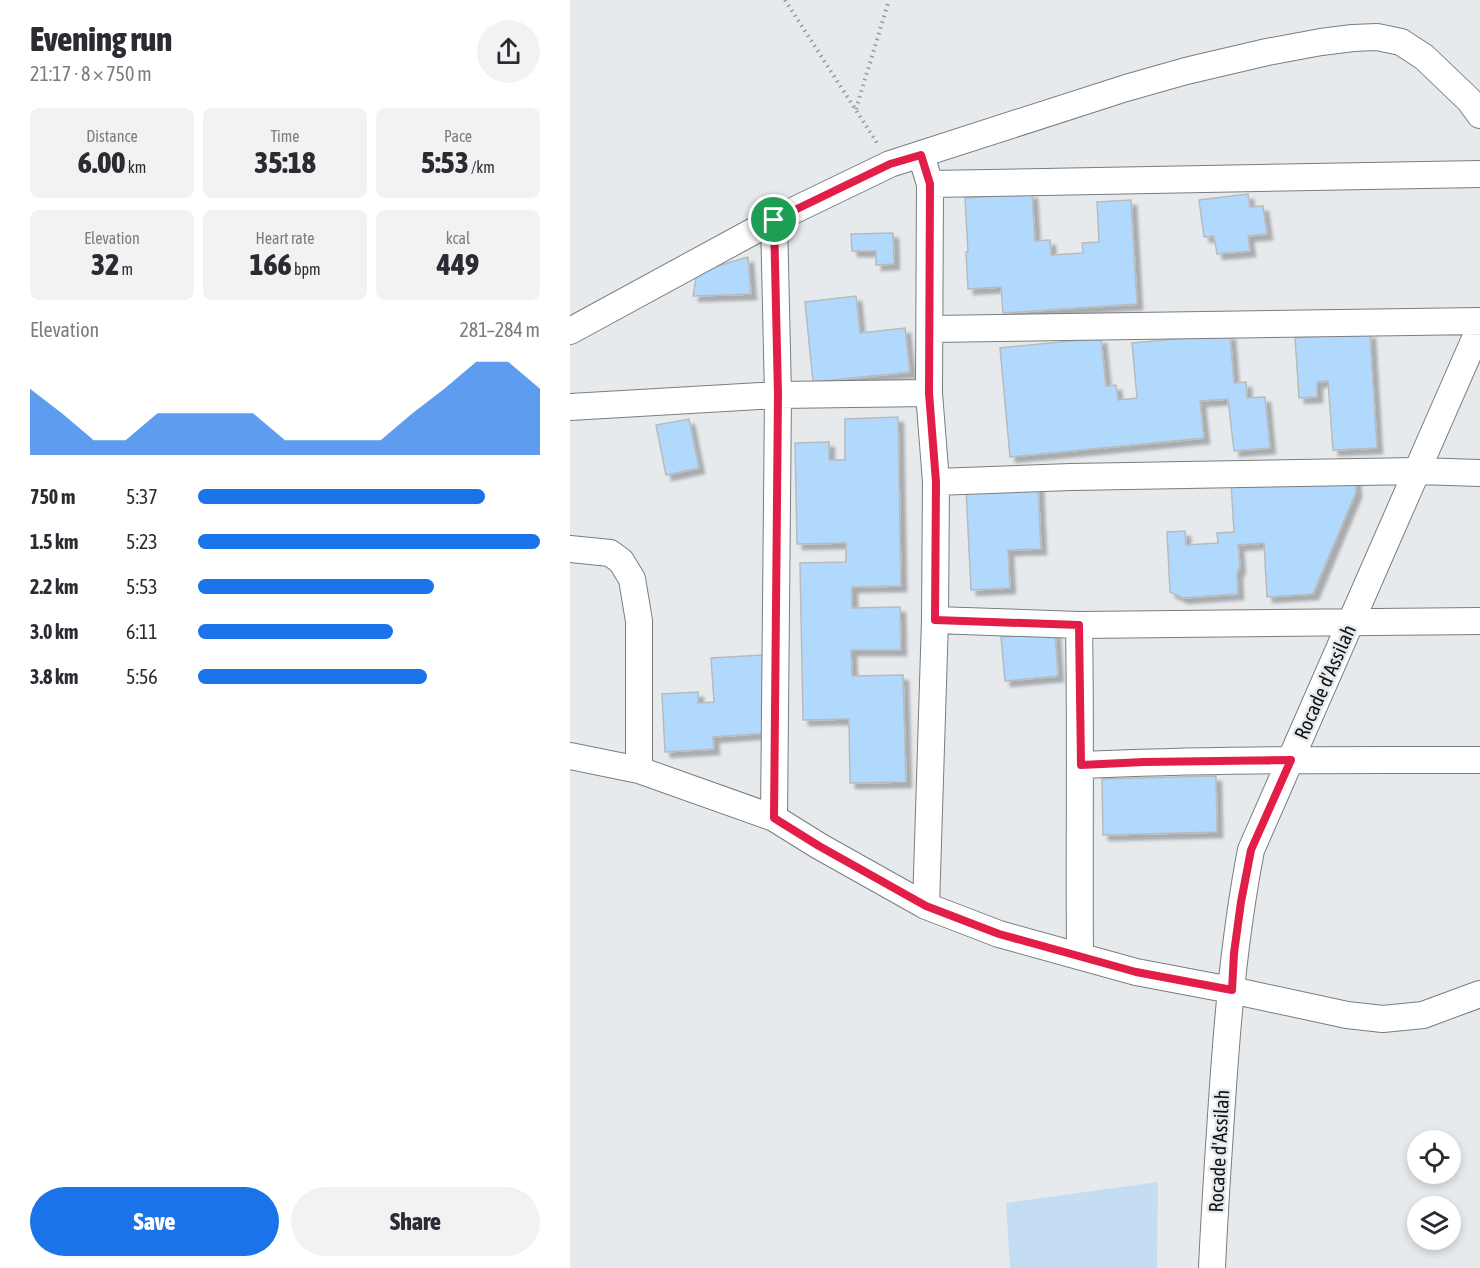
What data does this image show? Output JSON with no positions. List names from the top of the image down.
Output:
{
  "streets": {
    "street": ["Rocade d'Assilah"]
  },
  "page": {
    "heading": ["Evening run", "21:17 · 8 × 750 m"],
    "stats": [
      ["Distance", "6.00 km"],
      ["Time", "35:18"],
      ["Pace", "5:53 /km"],
      ["Elevation", "32 m"],
      ["Heart rate", "166 bpm"],
      ["kcal", "449"]
    ],
    "chart": ["Elevation", "281–284 m"],
    "list": [
      {
        "name": "750 m",
        "note": "5:37"
      },
      {
        "name": "1.5 km",
        "note": "5:23"
      },
      {
        "name": "2.2 km",
        "note": "5:53"
      },
      {
        "name": "3.0 km",
        "note": "6:11"
      },
      {
        "name": "3.8 km",
        "note": "5:56"
      }
    ],
    "buttons": ["Save", "Share"]
  }
}
